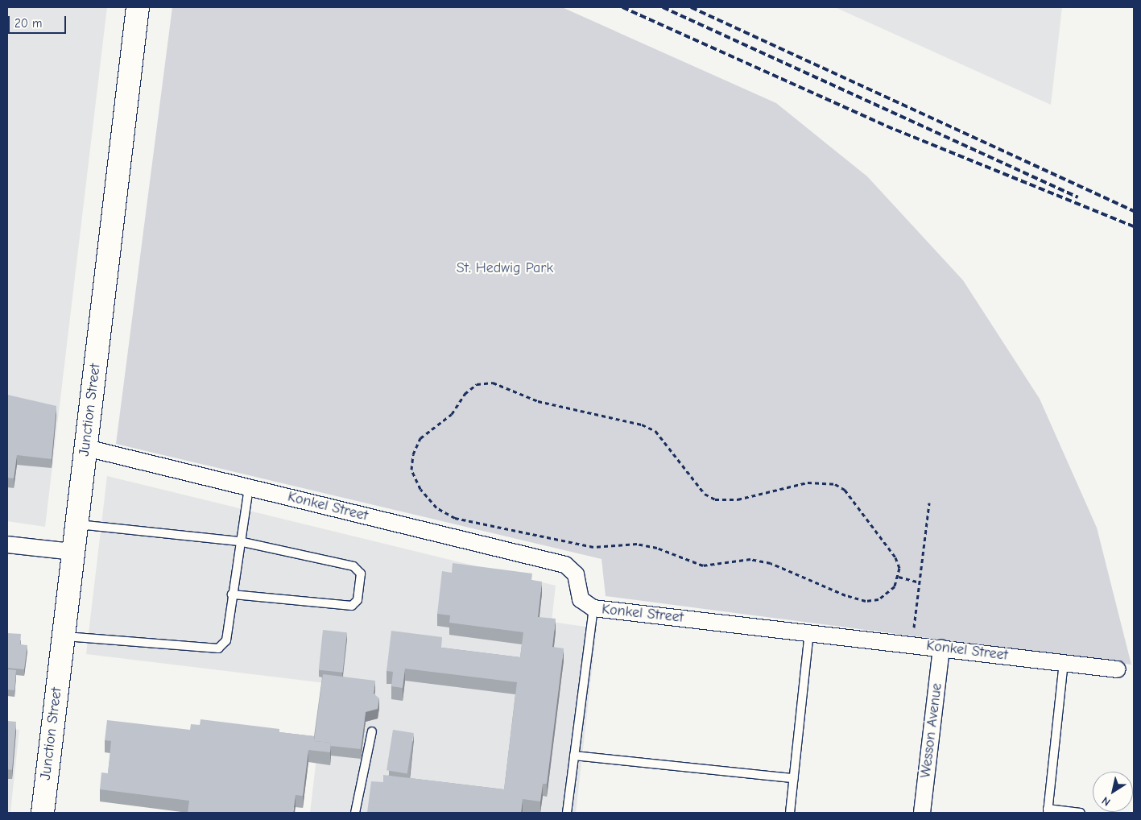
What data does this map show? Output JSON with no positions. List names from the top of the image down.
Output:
{
  "streets": {
    "street": ["Junction Street", "Konkel Street", "Wesson Avenue"]
  },
  "crossings": [
    ["Junction Street", "Konkel Street"],
    ["Konkel Street", "Wesson Avenue"]
  ],
  "parks": ["St. Hedwig Park"],
  "scale_bar": "20 m",
  "north": "bottom left"
}
